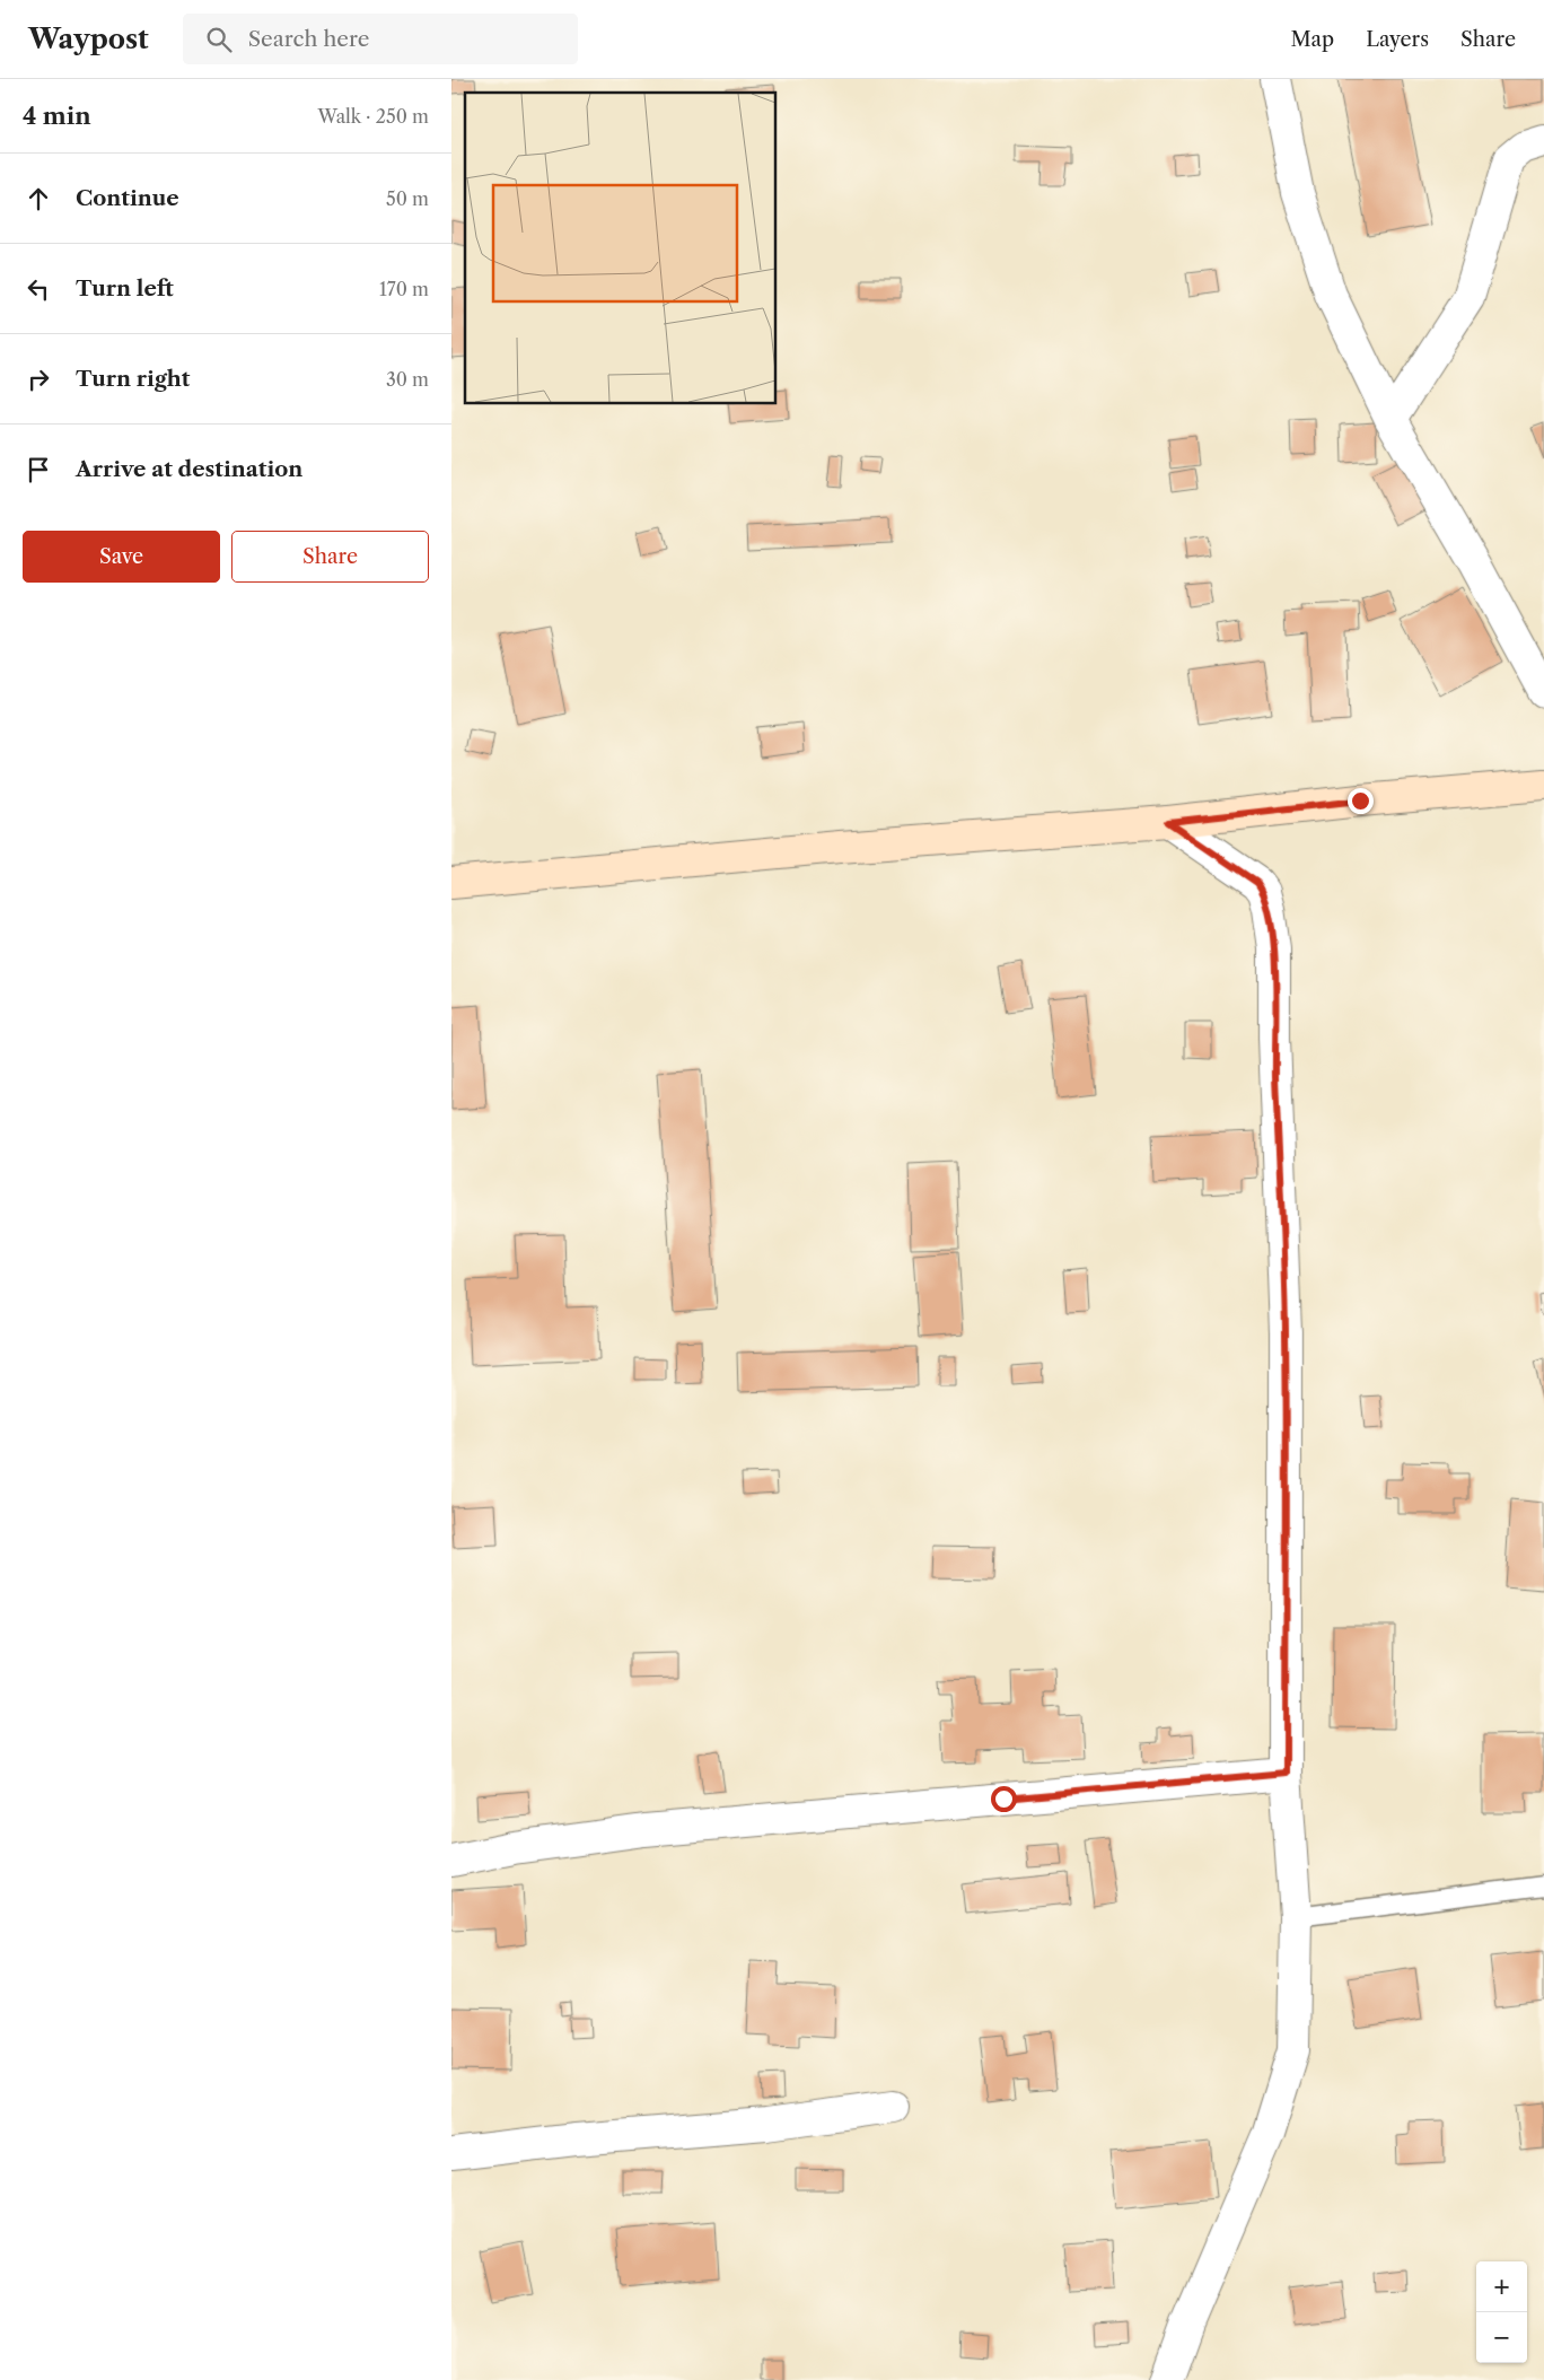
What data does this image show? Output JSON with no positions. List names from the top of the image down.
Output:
{
  "page": {
    "header": "Waypost",
    "search": "Search here",
    "nav": ["Map", "Layers", "Share"],
    "heading": ["4 min", "Walk · 250 m"],
    "list": [
      ["Continue", "50 m"],
      ["Turn left", "170 m"],
      ["Turn right", "30 m"],
      "Arrive at destination"
    ],
    "buttons": ["Save", "Share"],
    "map_buttons": ["+", "−"]
  }
}
